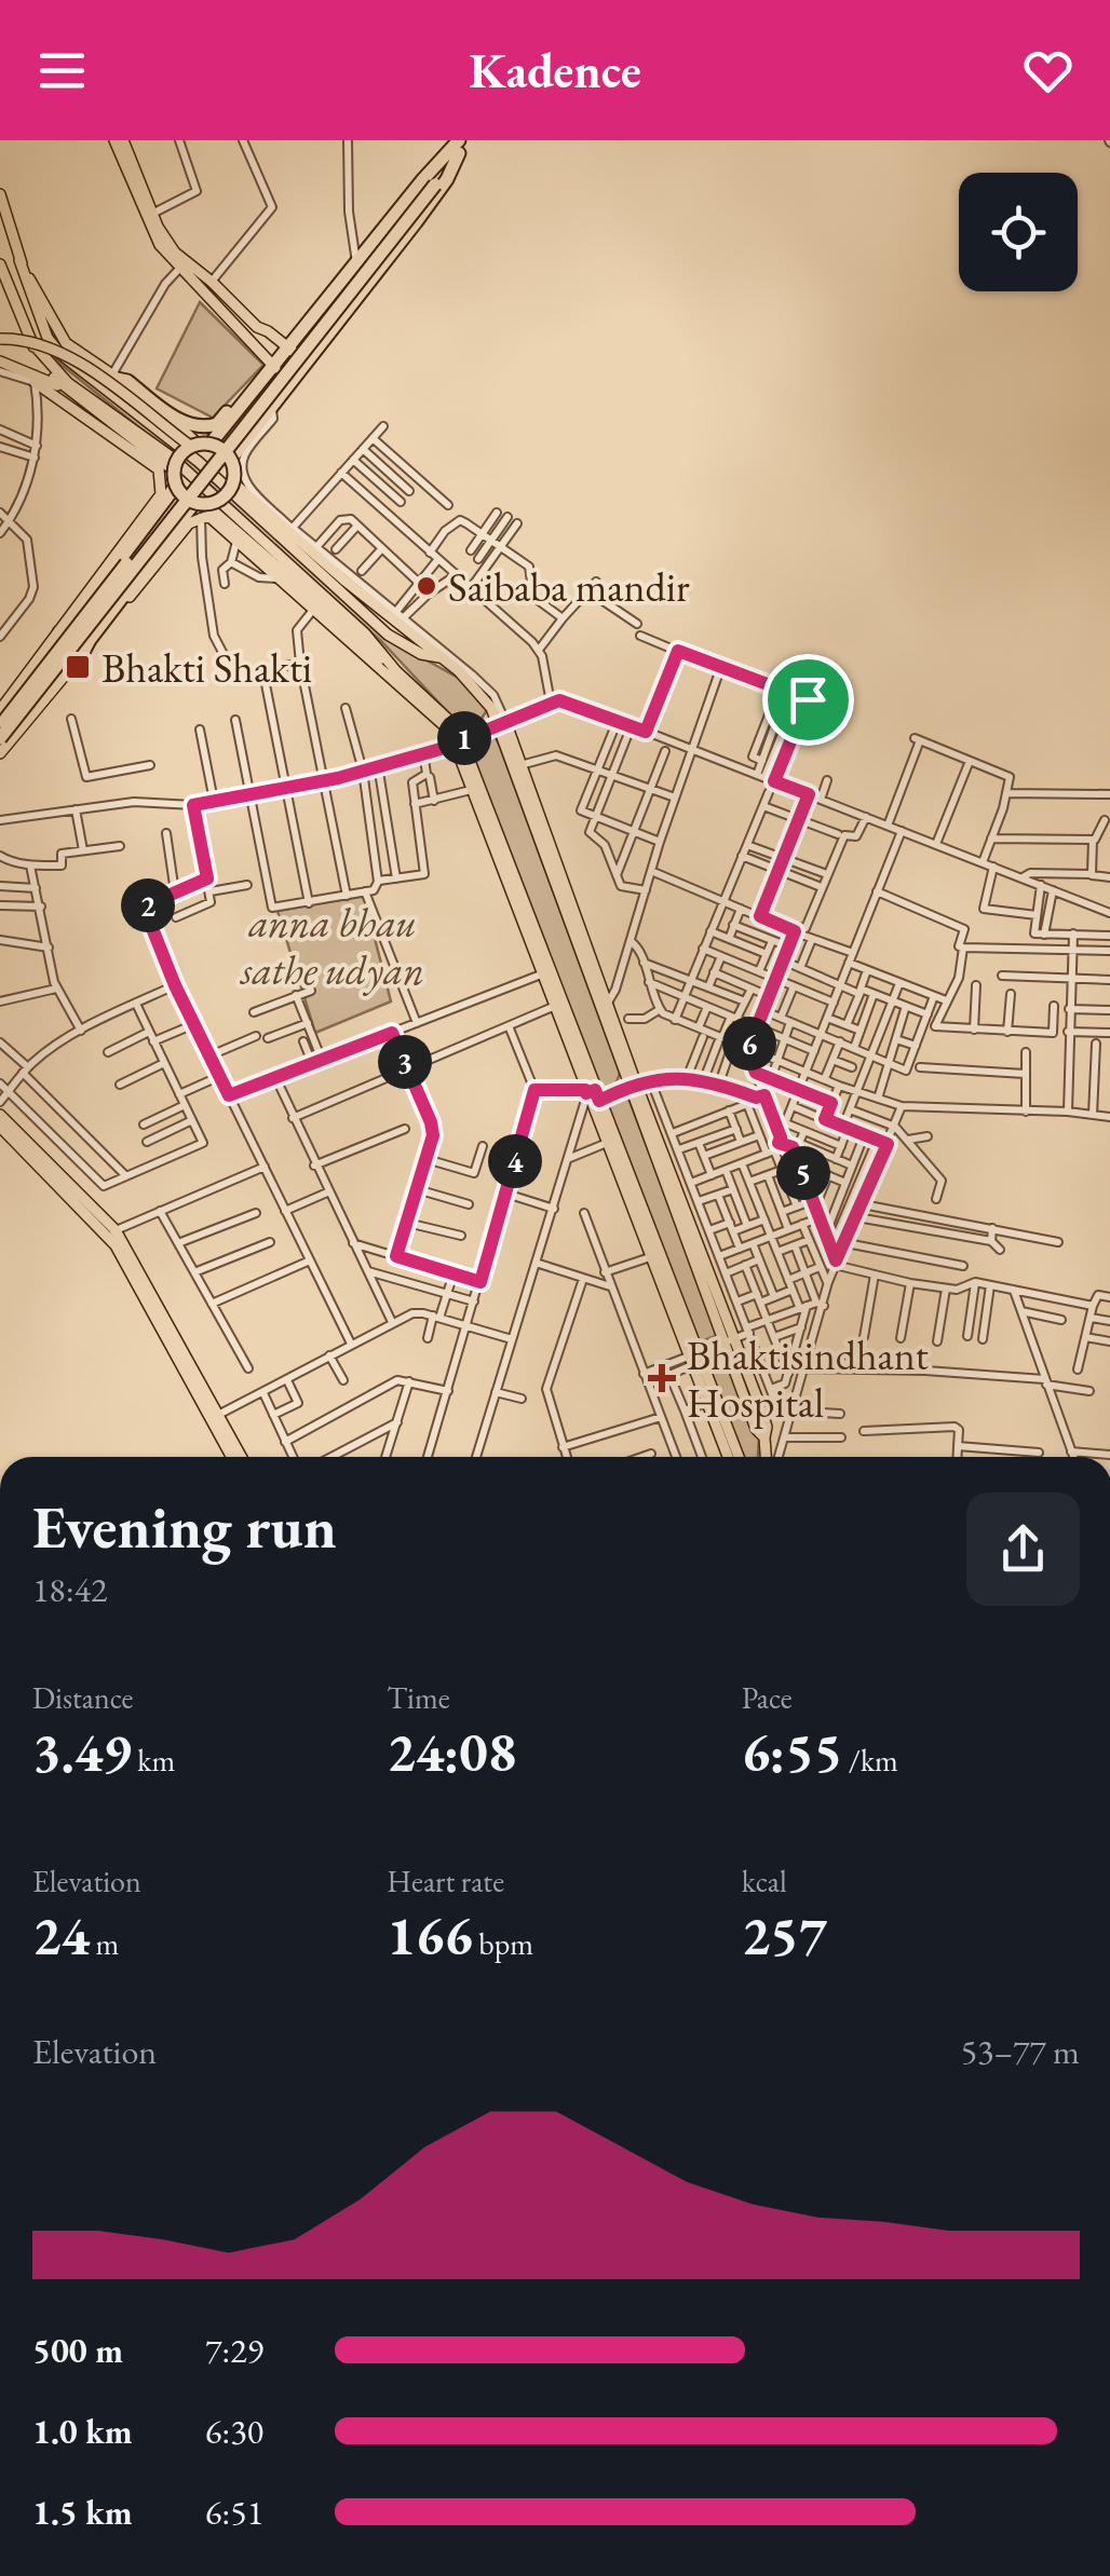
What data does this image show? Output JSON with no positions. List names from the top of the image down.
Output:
{
  "parks": ["anna bhau sathe udyan"],
  "places": {
    "other": ["Saibaba mandir"],
    "transit": ["Bhakti Shakti"],
    "health": ["Bhaktisindhant Hospital"]
  },
  "page": {
    "header": "Kadence",
    "pins": [
      "1",
      "2",
      "6",
      "3",
      "4",
      "5"
    ],
    "heading": ["Evening run", "18:42"],
    "stats": [
      ["Distance", "3.49 km"],
      ["Time", "24:08"],
      ["Pace", "6:55 /km"],
      ["Elevation", "24 m"],
      ["Heart rate", "166 bpm"],
      ["kcal", "257"]
    ],
    "chart": ["Elevation", "53–77 m"],
    "list": [
      {
        "name": "500 m",
        "note": "7:29"
      },
      {
        "name": "1.0 km",
        "note": "6:30"
      },
      {
        "name": "1.5 km",
        "note": "6:51"
      }
    ]
  }
}
